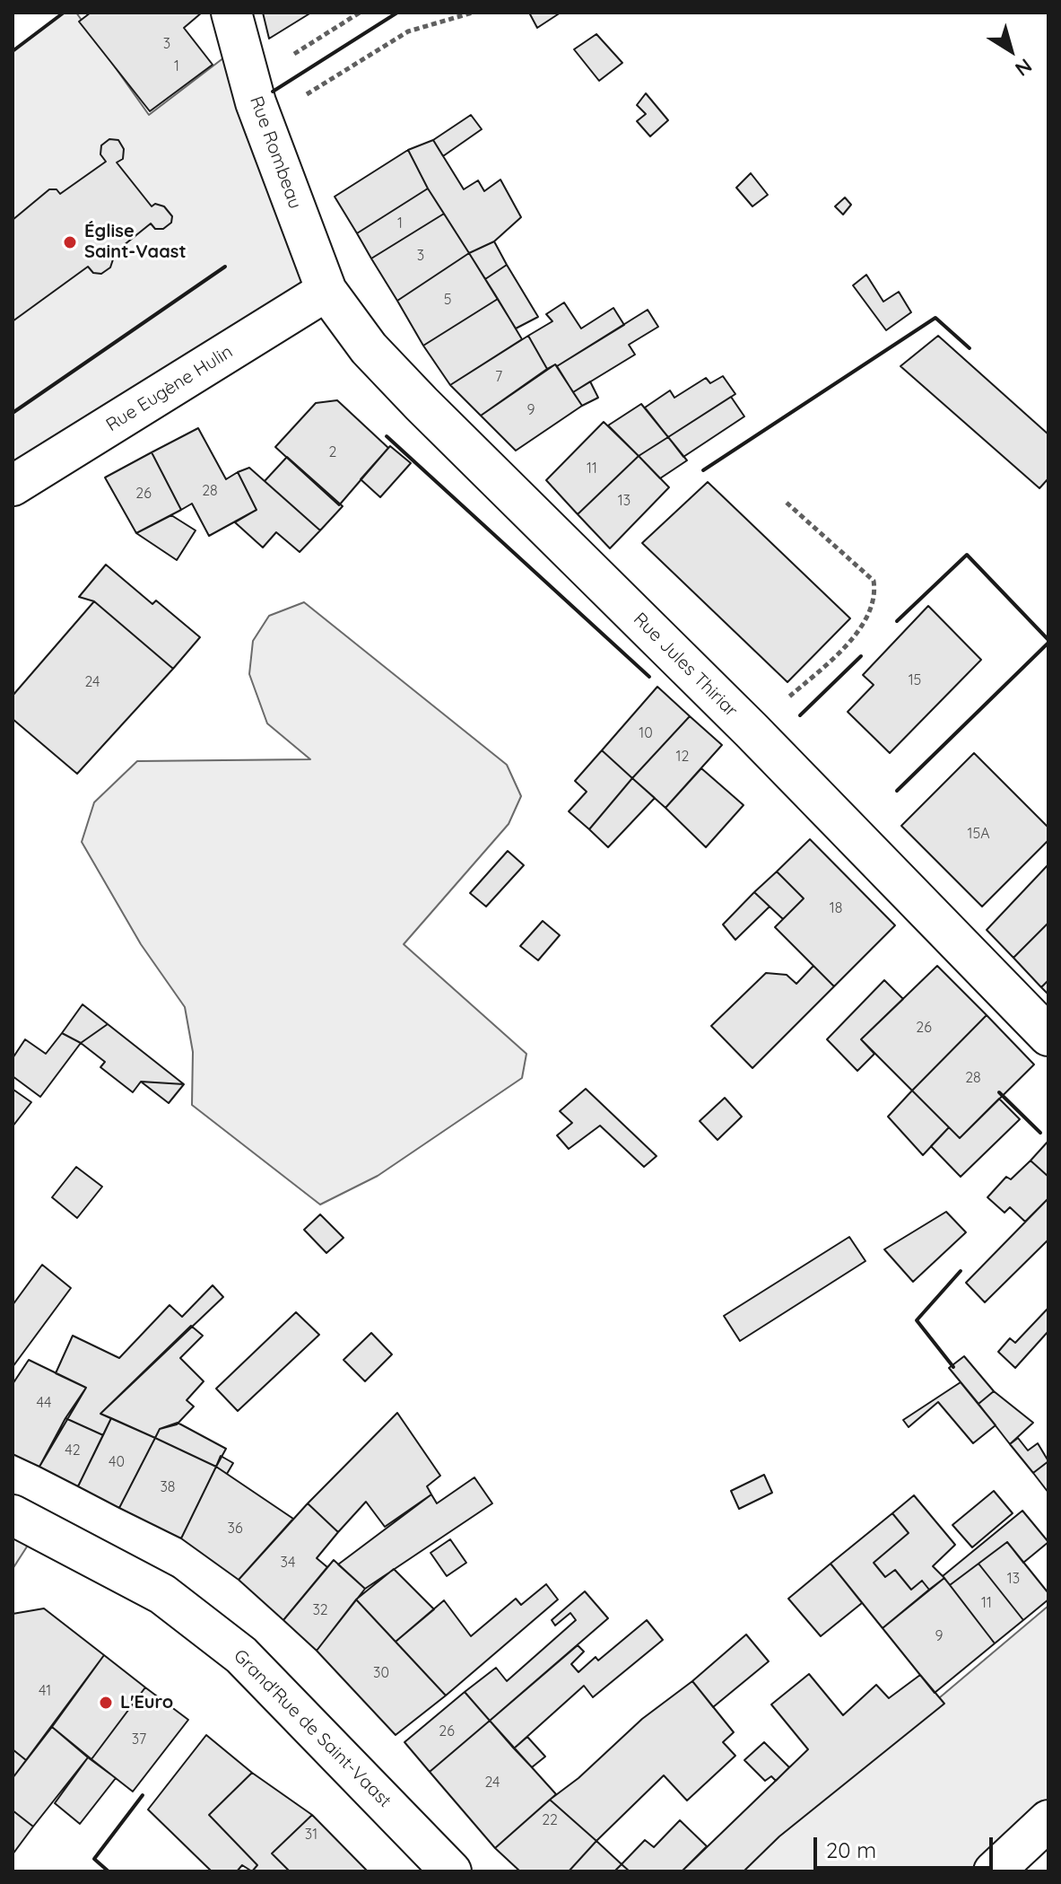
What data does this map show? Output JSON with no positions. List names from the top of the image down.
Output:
{
  "streets": {
    "street": [
      "Rue Rombeau",
      "Rue Eugène Hulin",
      "Rue Jules Thiriar",
      "Grand'Rue de Saint-Vaast"
    ]
  },
  "crossings": [
    ["Rue Rombeau", "Rue Eugène Hulin"],
    ["Rue Rombeau", "Rue Jules Thiriar"],
    ["Rue Eugène Hulin", "Rue Jules Thiriar"]
  ],
  "places": ["Église Saint-Vaast", "L'Euro"],
  "house_numbers": [
    "3",
    "1",
    "1",
    "3",
    "5",
    "7",
    "9",
    "2",
    "11",
    "28",
    "26",
    "13",
    "15",
    "24",
    "10",
    "12",
    "15A",
    "18",
    "26",
    "28",
    "44",
    "42",
    "40",
    "38",
    "36",
    "34",
    "13",
    "11",
    "32",
    "9",
    "30",
    "41",
    "26",
    "37",
    "24",
    "22",
    "31"
  ],
  "scale_bar": "20 m",
  "north": "bottom right"
}
